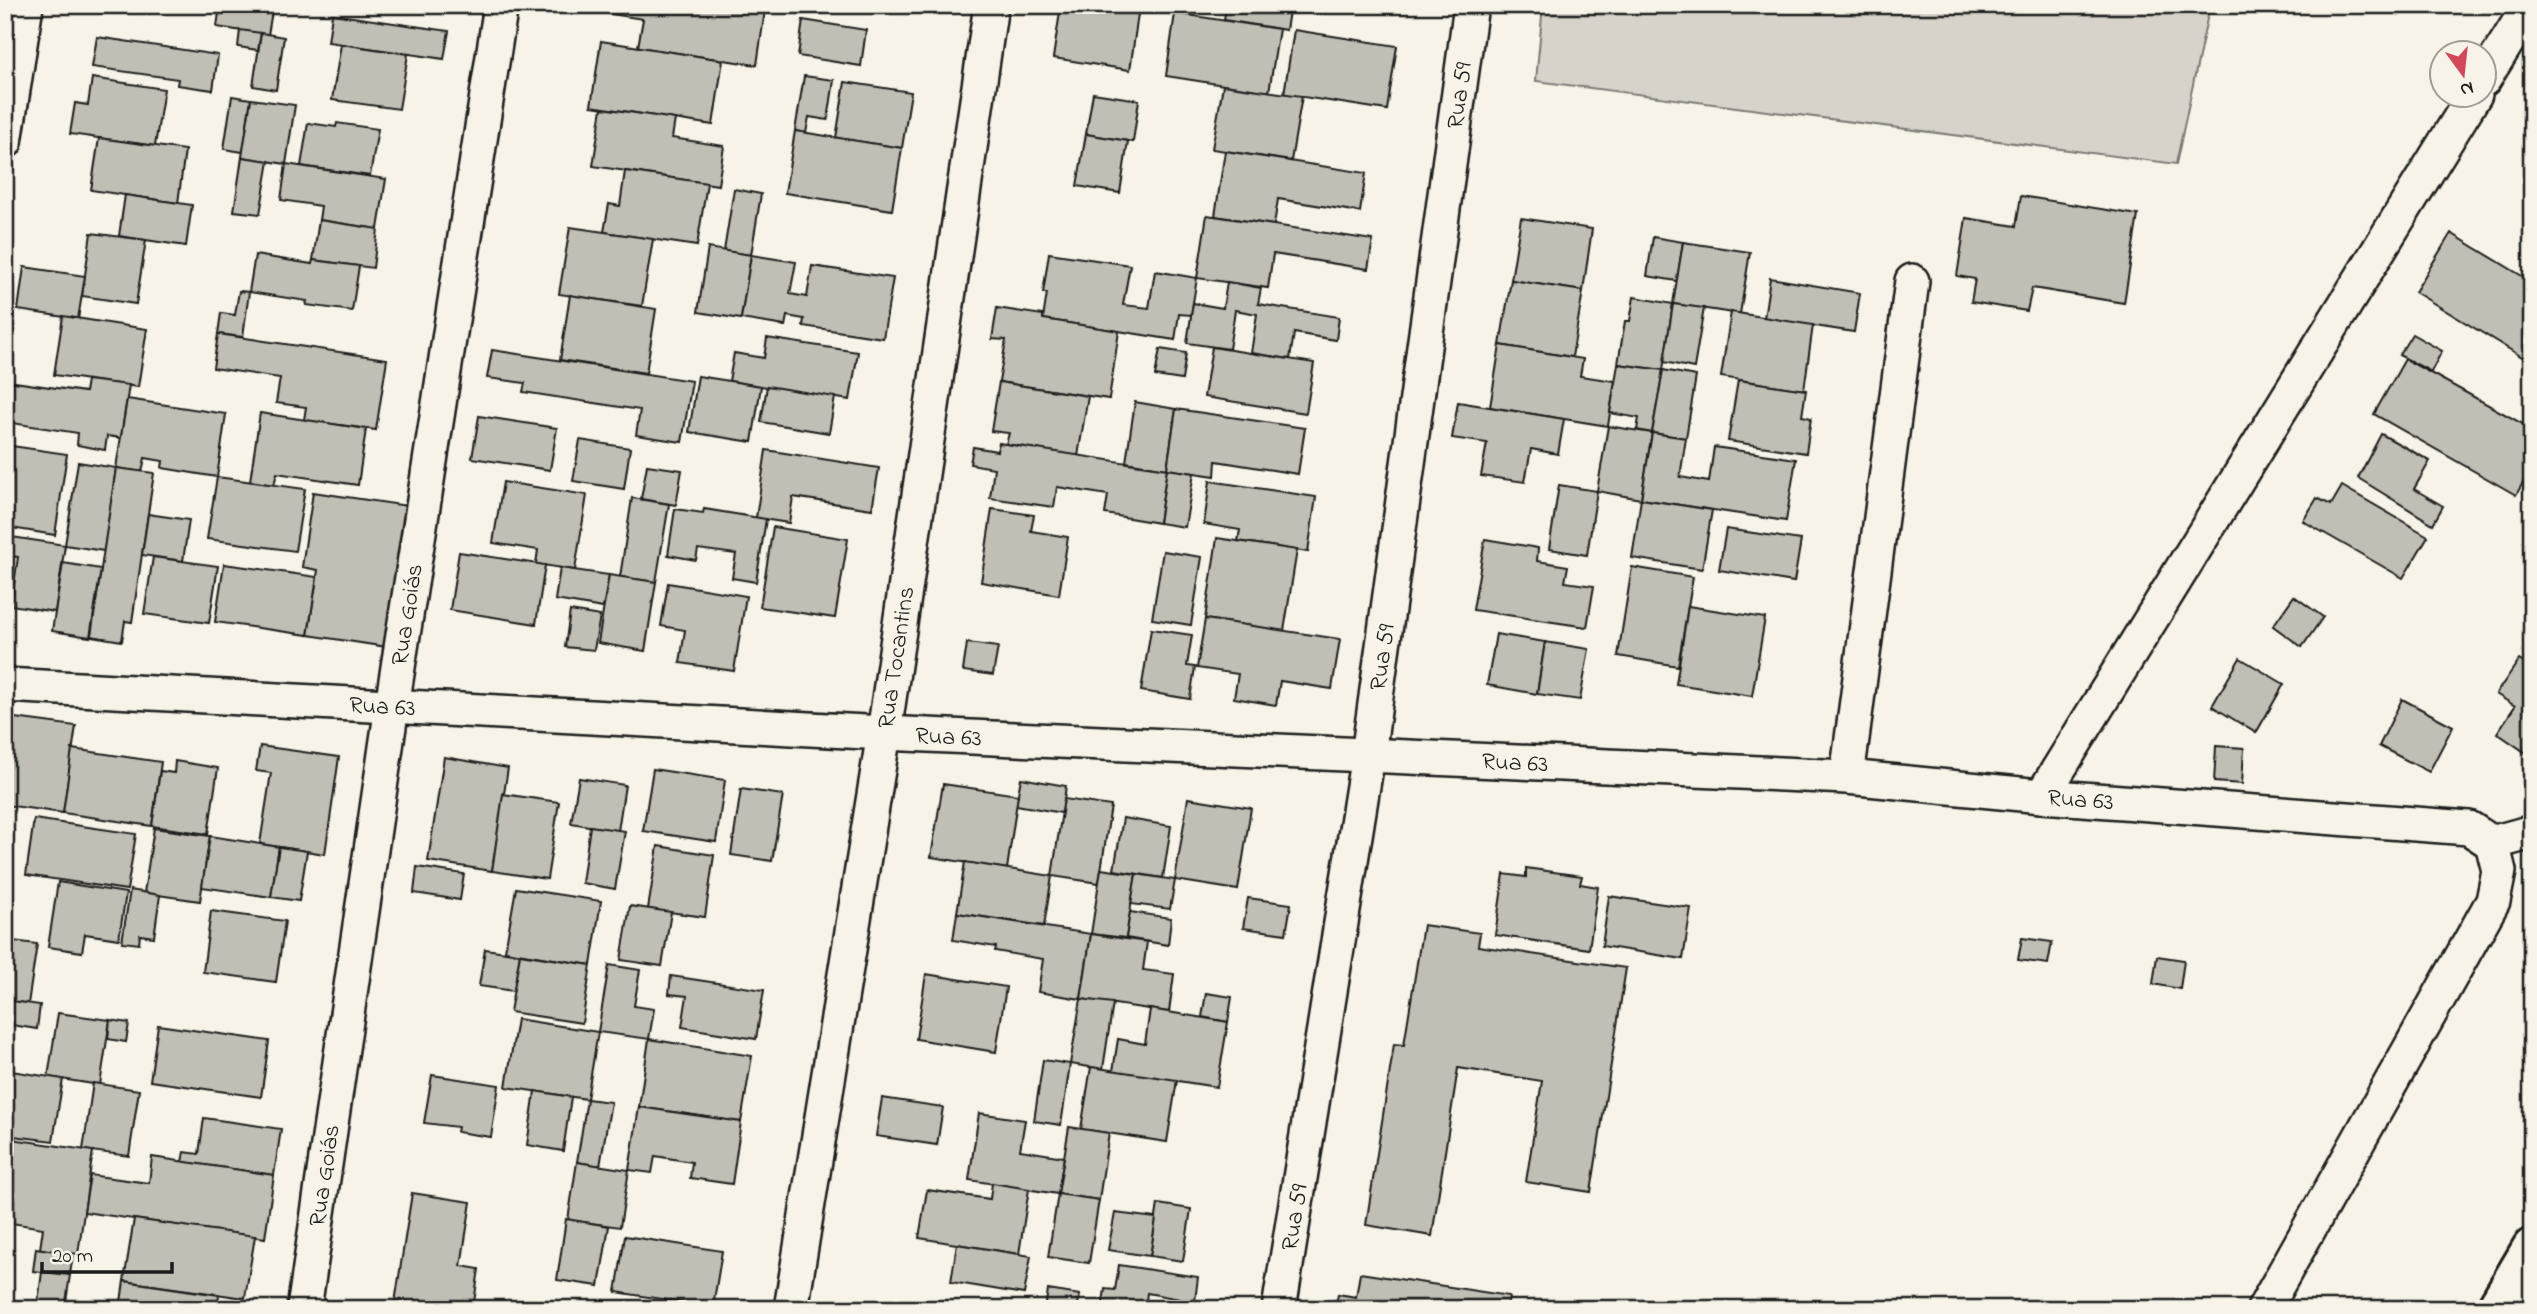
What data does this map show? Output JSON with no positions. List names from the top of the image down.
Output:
{
  "streets": {
    "street": [
      "Rua 59",
      "Rua Goiás",
      "Rua Tocantins",
      "Rua 63"
    ]
  },
  "crossings": [
    ["Rua 59", "Rua 63"],
    ["Rua Goiás", "Rua 63"],
    ["Rua Tocantins", "Rua 63"]
  ],
  "scale_bar": "20 m",
  "north": "bottom"
}
